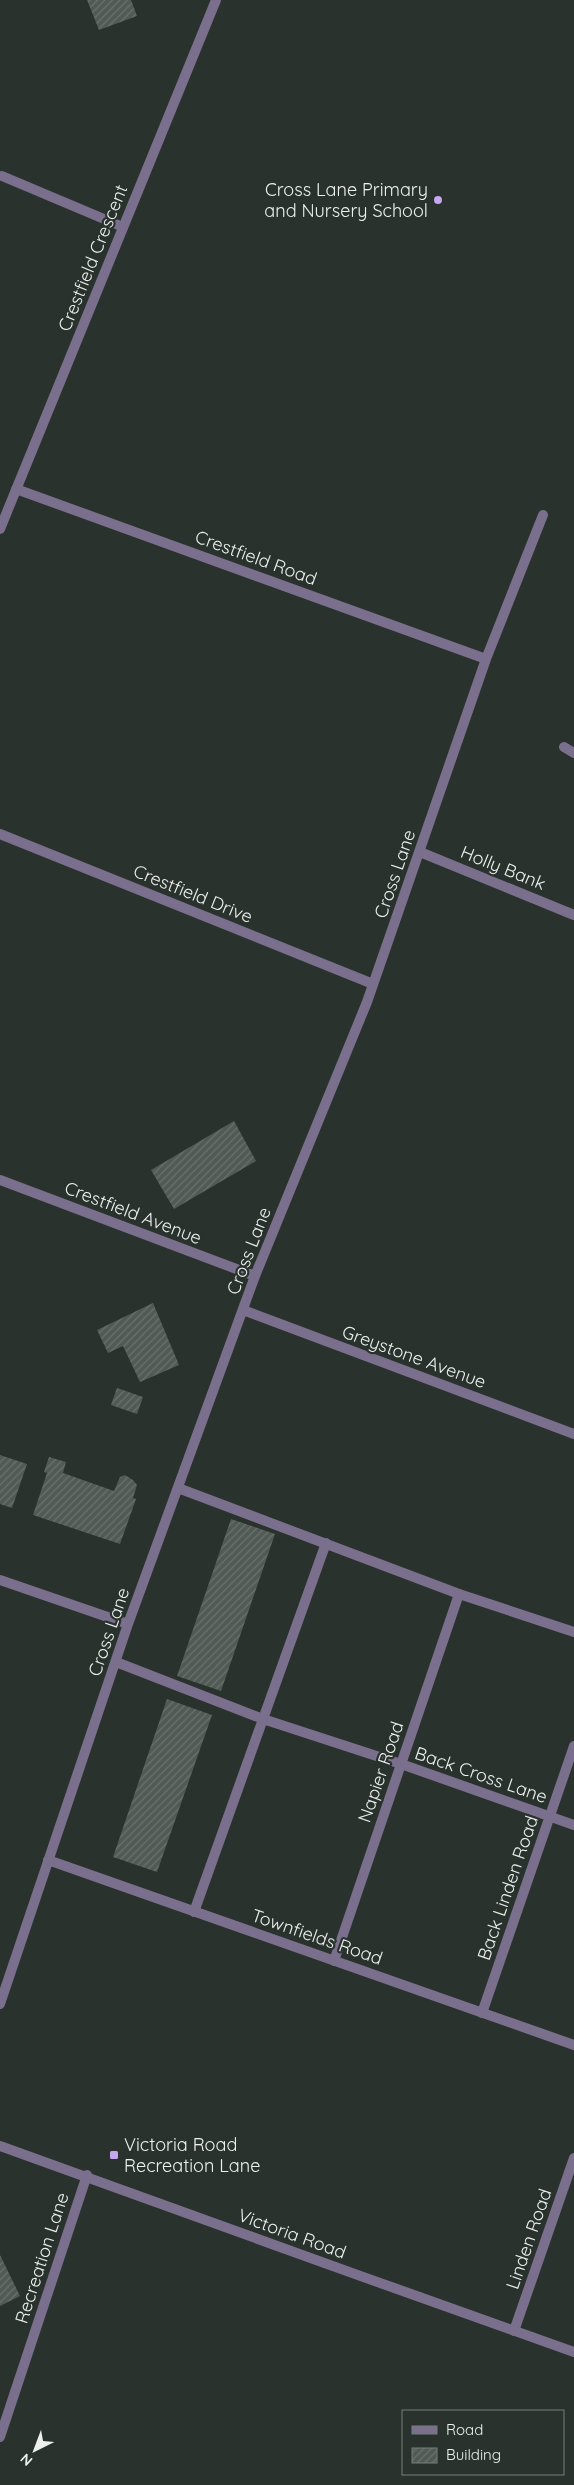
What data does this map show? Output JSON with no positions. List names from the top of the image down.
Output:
{
  "streets": {
    "street": [
      "Crestfield Crescent",
      "Crestfield Road",
      "Holly Bank",
      "Cross Lane",
      "Crestfield Drive",
      "Crestfield Avenue",
      "Greystone Avenue",
      "Napier Road",
      "Back Cross Lane",
      "Back Linden Road",
      "Townfields Road",
      "Victoria Road",
      "Linden Road",
      "Recreation Lane"
    ]
  },
  "crossings": [
    ["Crestfield Crescent", "Crestfield Road"],
    ["Crestfield Road", "Cross Lane"],
    ["Holly Bank", "Cross Lane"],
    ["Cross Lane", "Crestfield Drive"],
    ["Cross Lane", "Crestfield Avenue"],
    ["Cross Lane", "Greystone Avenue"],
    ["Cross Lane", "Back Cross Lane"],
    ["Cross Lane", "Townfields Road"],
    ["Napier Road", "Back Cross Lane"],
    ["Napier Road", "Townfields Road"],
    ["Back Cross Lane", "Back Linden Road"],
    ["Back Linden Road", "Townfields Road"],
    ["Victoria Road", "Linden Road"],
    ["Victoria Road", "Recreation Lane"]
  ],
  "places": {
    "other": ["Cross Lane Primary and Nursery School"],
    "transit": ["Victoria Road Recreation Lane"]
  },
  "legend": ["Road", "Building"],
  "north": "bottom left"
}
